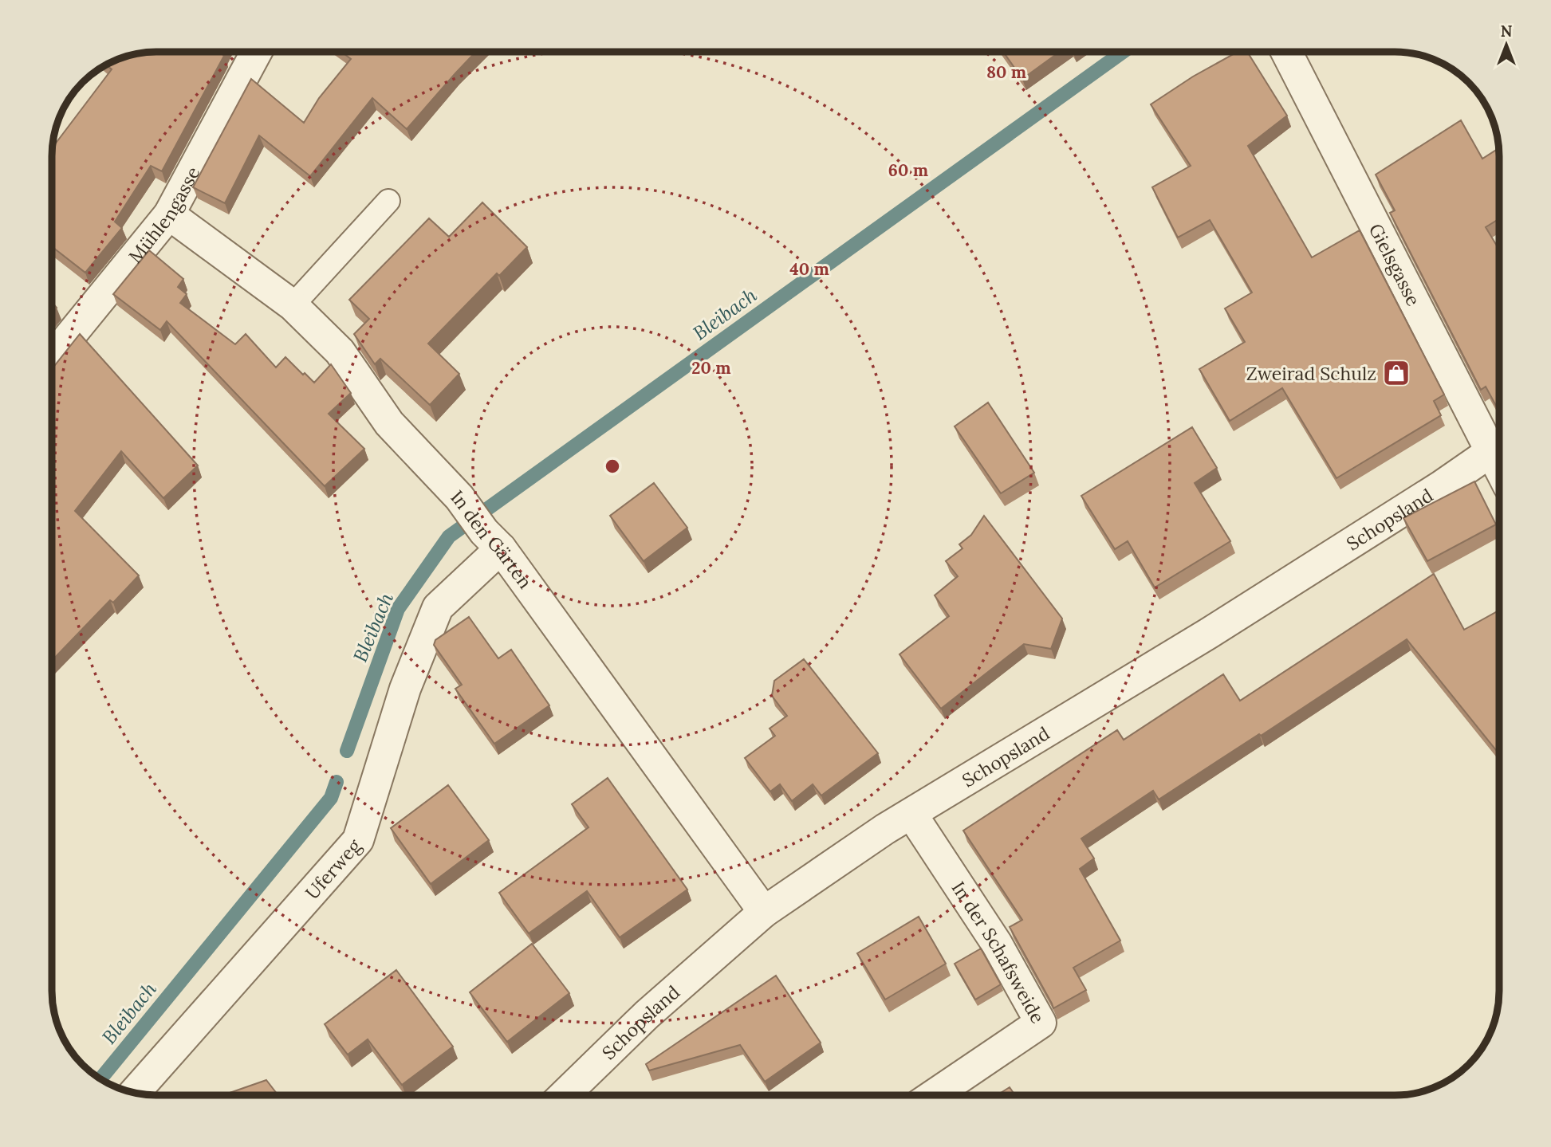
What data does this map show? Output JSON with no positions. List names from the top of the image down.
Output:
{
  "streets": {
    "street": [
      "Mühlengasse",
      "Gielsgasse",
      "Schopsland",
      "In den Gärten",
      "Uferweg",
      "In der Schafsweide"
    ]
  },
  "crossings": [
    ["Mühlengasse", "In den Gärten"],
    ["Gielsgasse", "Schopsland"],
    ["Schopsland", "In den Gärten"],
    ["Schopsland", "In der Schafsweide"],
    ["In den Gärten", "Uferweg"]
  ],
  "water": ["Bleibach"],
  "places": {
    "shop": ["Zweirad Schulz"]
  },
  "north": "top",
  "rings": [
    "80 m",
    "60 m",
    "40 m",
    "20 m"
  ]
}
